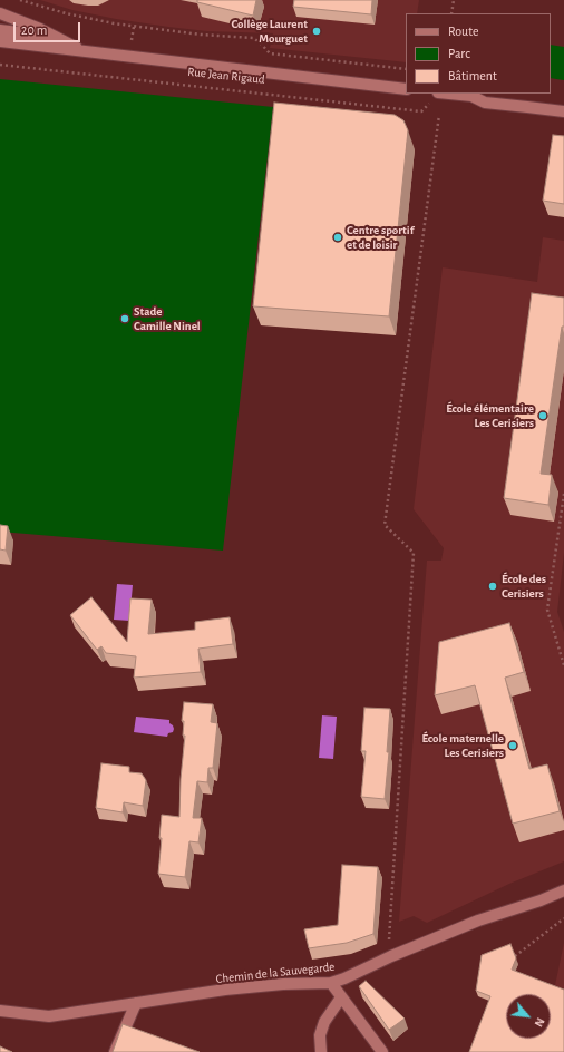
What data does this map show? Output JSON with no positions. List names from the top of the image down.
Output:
{
  "streets": {
    "street": ["Rue Jean Rigaud", "Chemin de la Sauvegarde"]
  },
  "places": [
    "Collège Laurent Mourguet",
    "Centre sportif et de loisir",
    "Stade Camille Ninel",
    "École élémentaire Les Cerisiers",
    "École des Cerisiers",
    "École maternelle Les Cerisiers"
  ],
  "legend": ["Route", "Parc", "Bâtiment"],
  "scale_bar": "20 m",
  "north": "bottom right"
}
